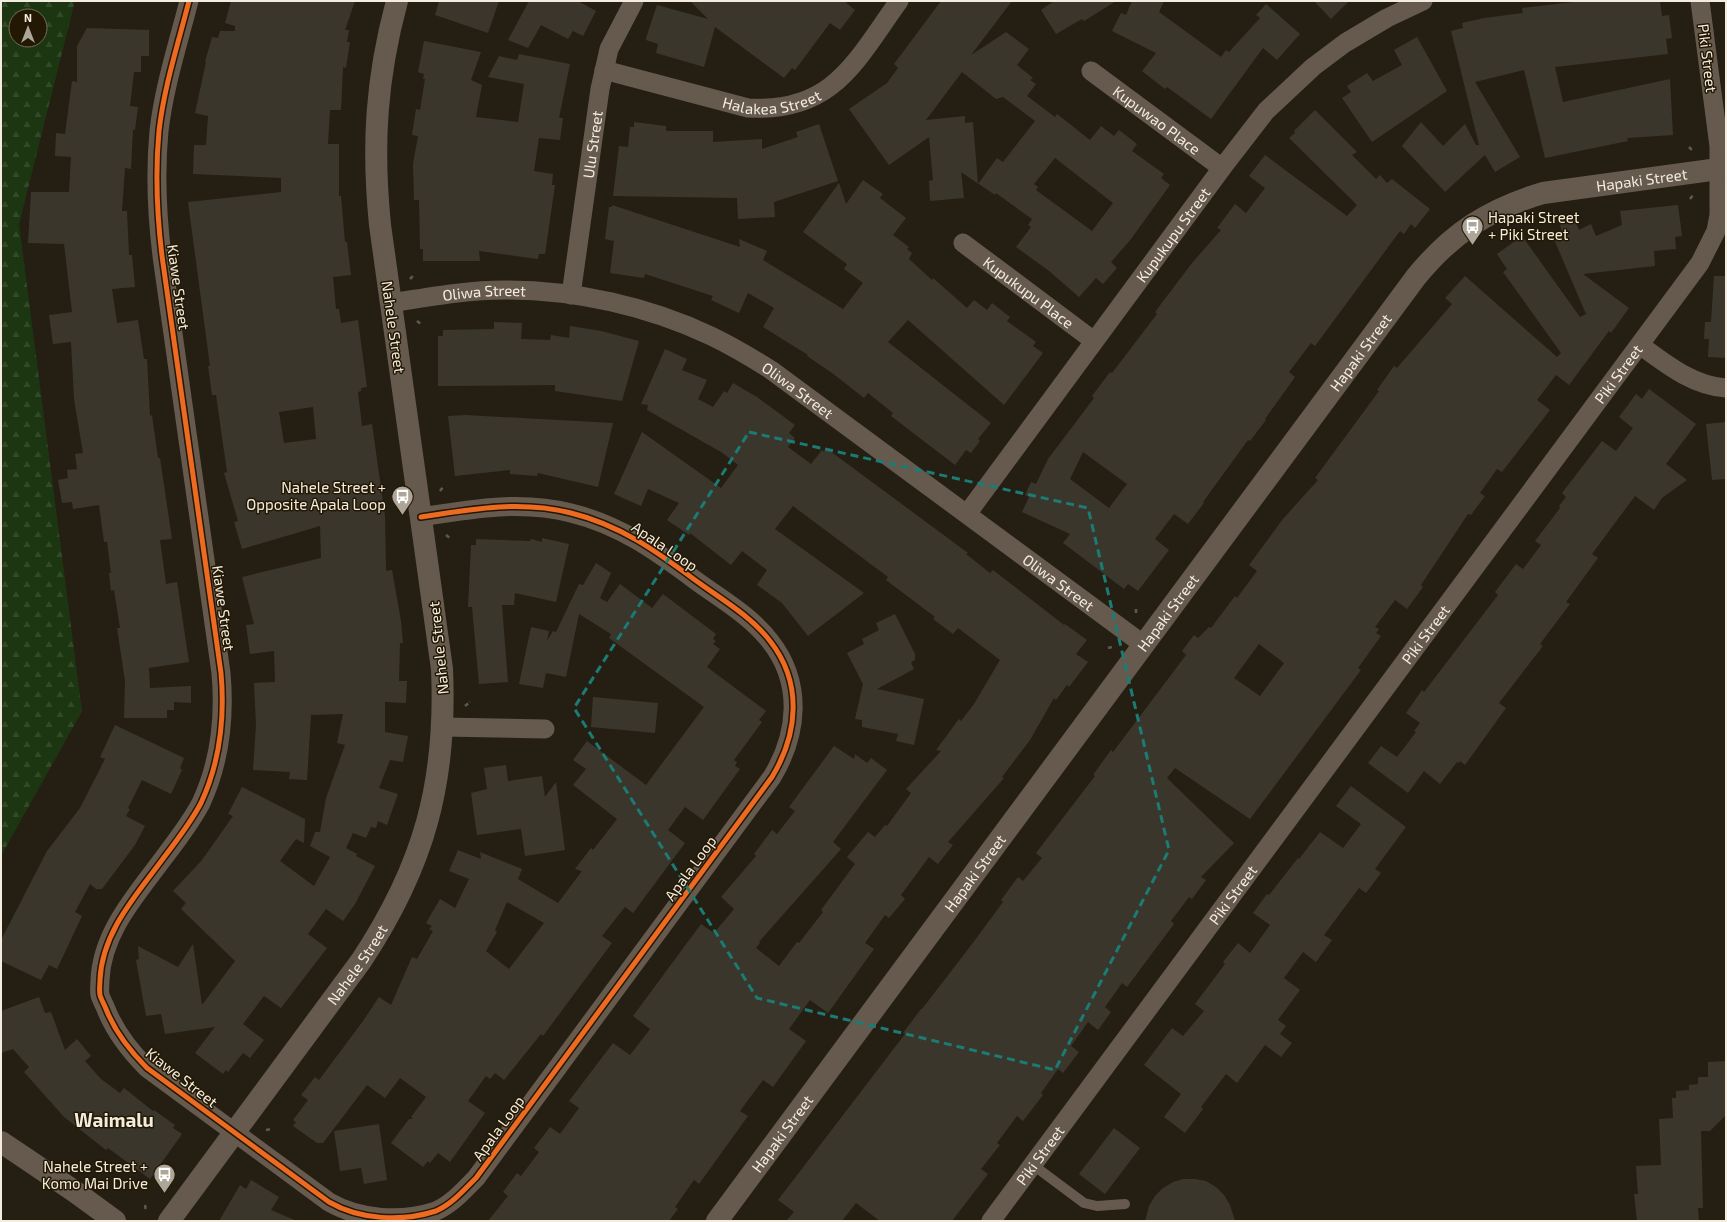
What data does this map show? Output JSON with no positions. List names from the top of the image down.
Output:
{
  "streets": {
    "street": [
      "Piki Street",
      "Halakea Street",
      "Kupuwao Place",
      "Ulu Street",
      "Hapaki Street",
      "Kupukupu Street",
      "Kiawe Street",
      "Kupukupu Place",
      "Oliwa Street",
      "Nahele Street",
      "Apala Loop"
    ]
  },
  "crossings": [
    ["Piki Street", "Hapaki Street"],
    ["Halakea Street", "Ulu Street"],
    ["Kupuwao Place", "Kupukupu Street"],
    ["Ulu Street", "Oliwa Street"],
    ["Hapaki Street", "Oliwa Street"],
    ["Kupukupu Street", "Kupukupu Place"],
    ["Kupukupu Street", "Oliwa Street"],
    ["Kiawe Street", "Nahele Street"],
    ["Kiawe Street", "Apala Loop"],
    ["Oliwa Street", "Nahele Street"],
    ["Nahele Street", "Apala Loop"]
  ],
  "districts": ["Waimalu"],
  "places": {
    "bus stop": ["Hapaki Street + Piki Street", "Nahele Street + Opposite Apala Loop", "Nahele Street + Komo Mai Drive"]
  },
  "north": "top"
}
